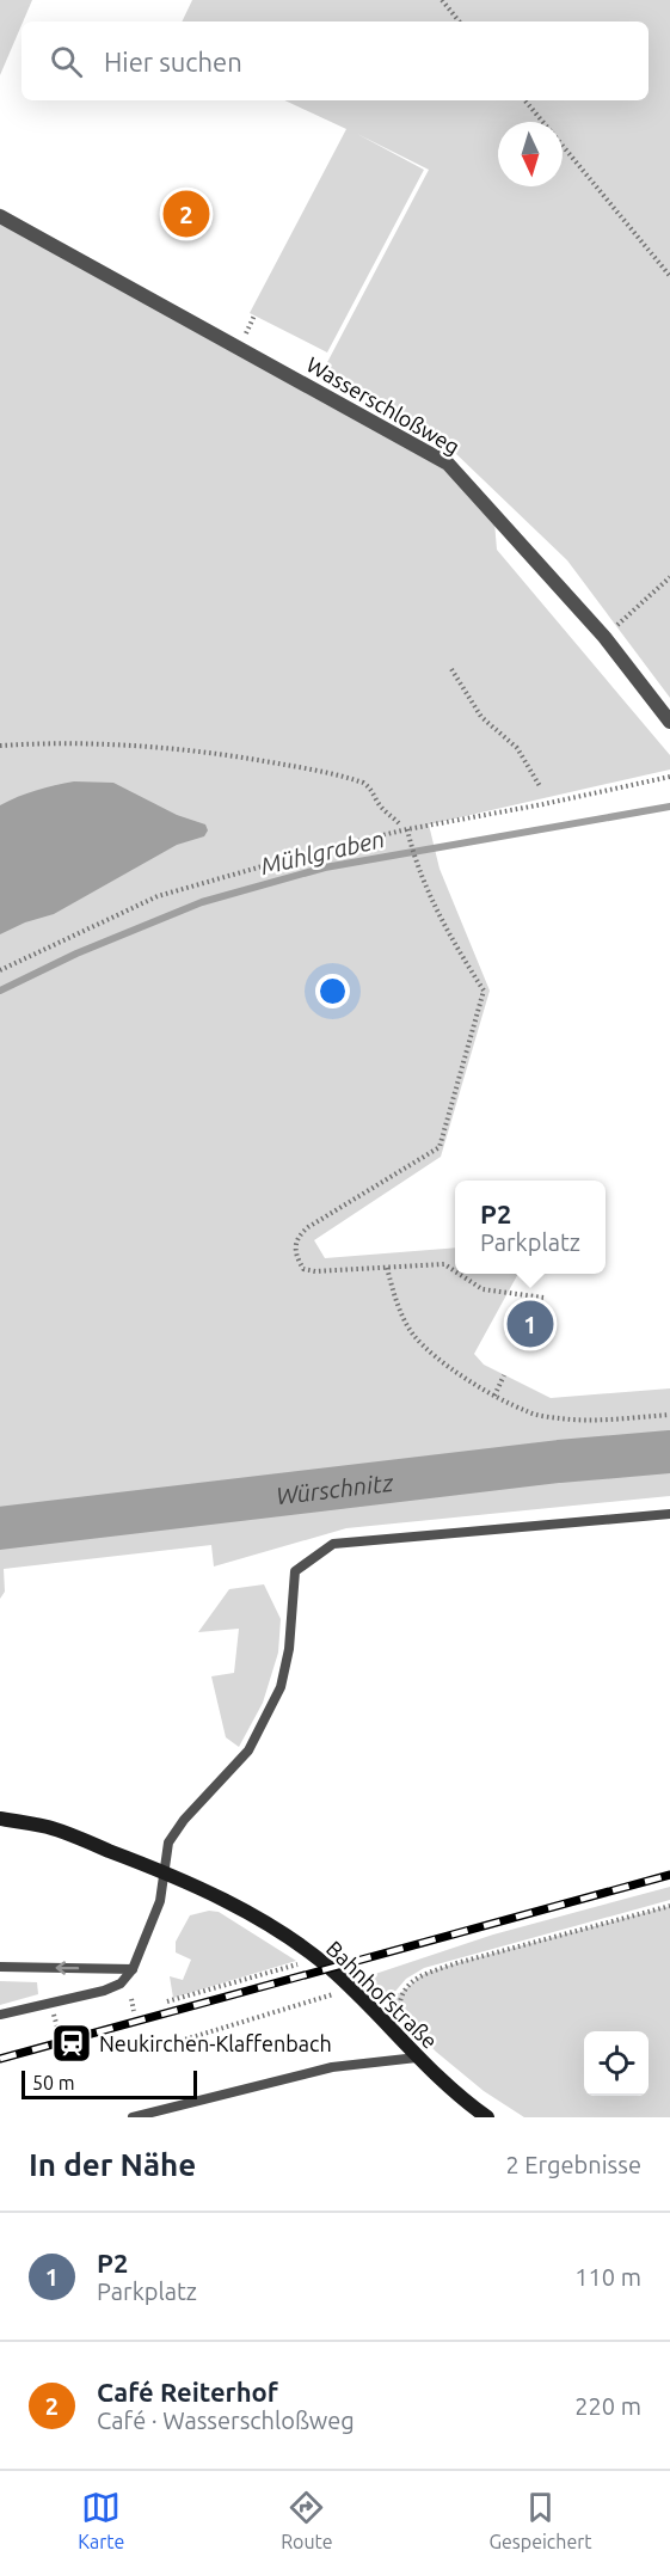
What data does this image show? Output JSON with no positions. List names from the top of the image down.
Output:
{
  "streets": {
    "main road": ["Bahnhofstraße"],
    "street": ["Wasserschloßweg"]
  },
  "water": ["Mühlgraben", "Würschnitz"],
  "places": {
    "station": ["Neukirchen-Klaffenbach"]
  },
  "scale_bar": "50 m",
  "north": "bottom",
  "page": {
    "search": "Hier suchen",
    "pins": ["2", "1"],
    "popup": ["P2", "Parkplatz"],
    "scale": "50 m",
    "heading": ["In der Nähe", "2 Ergebnisse"],
    "list": [
      {
        "mark": "1",
        "name": "P2",
        "note": "Parkplatz",
        "value": "110 m"
      },
      {
        "mark": "2",
        "name": "Café Reiterhof",
        "note": "Café · Wasserschloßweg",
        "value": "220 m"
      }
    ],
    "nav": ["Karte", "Route", "Gespeichert"]
  }
}
